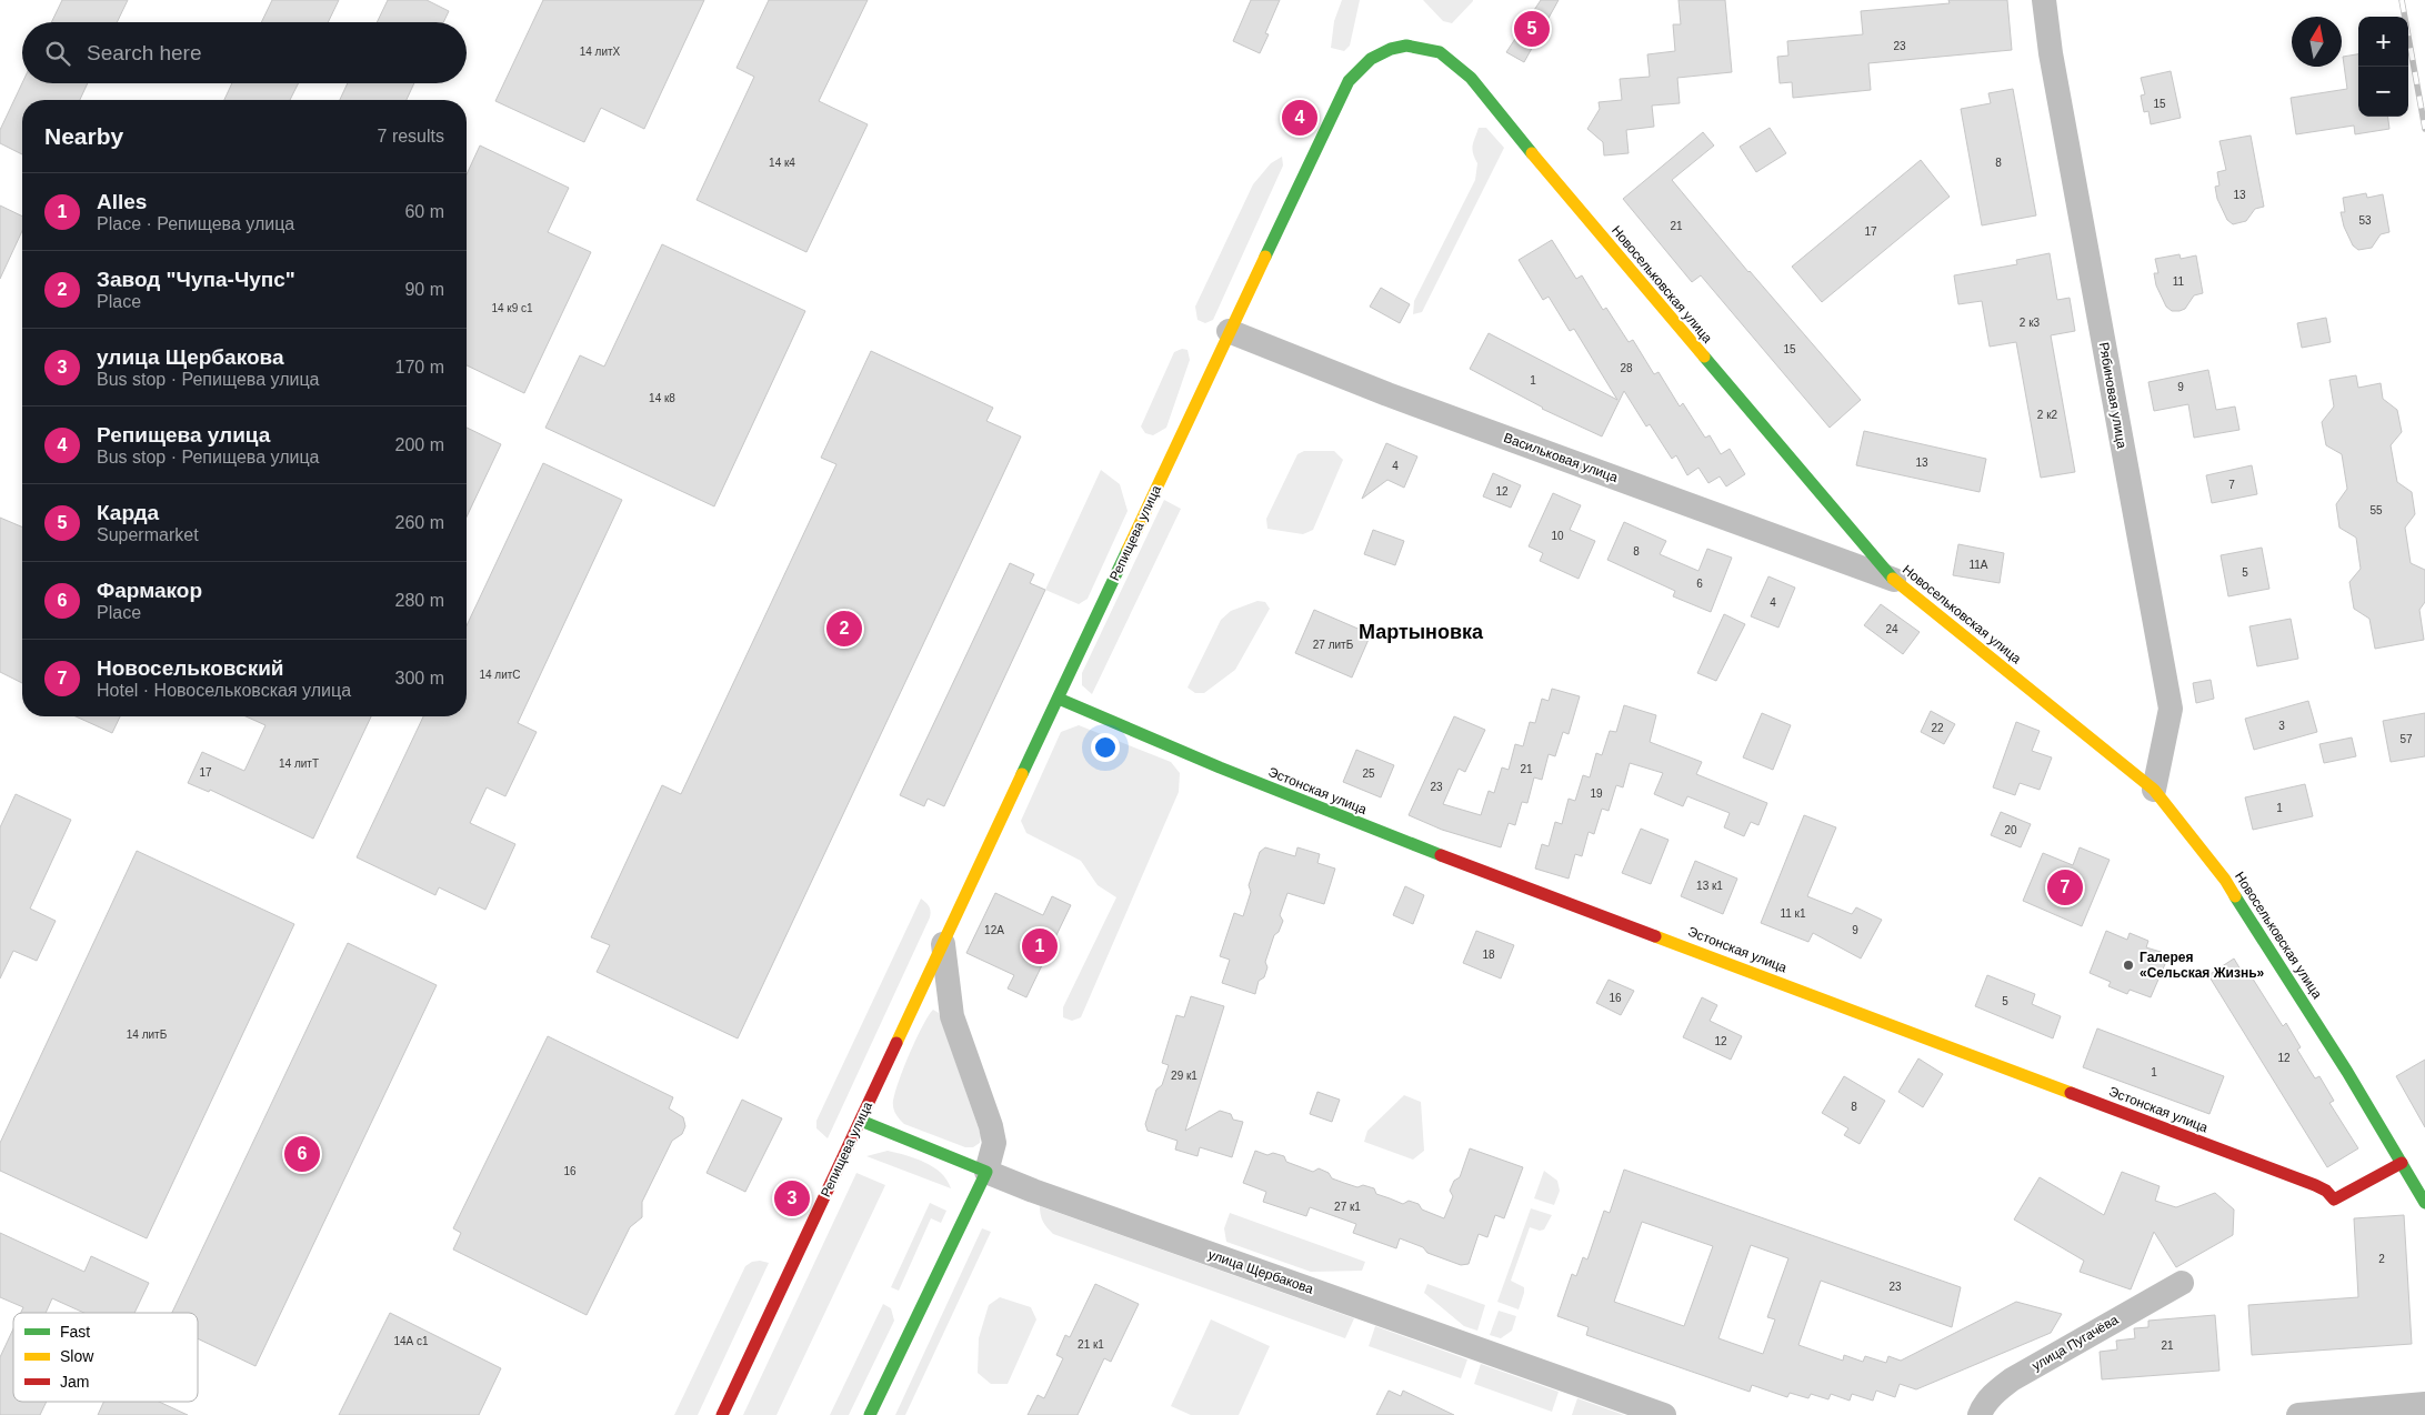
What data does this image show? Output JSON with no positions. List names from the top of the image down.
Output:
{
  "streets": {
    "street": [
      "Новосельковская улица",
      "Рябиновая улица",
      "Васильковая улица",
      "Репищева улица",
      "Эстонская улица",
      "улица Щербакова",
      "улица Пугачёва"
    ]
  },
  "crossings": [
    ["Новосельковская улица", "Рябиновая улица"],
    ["Новосельковская улица", "Васильковая улица"],
    ["Новосельковская улица", "Репищева улица"],
    ["Новосельковская улица", "Эстонская улица"],
    ["Васильковая улица", "Репищева улица"],
    ["Репищева улица", "Эстонская улица"],
    ["Репищева улица", "улица Щербакова"]
  ],
  "districts": ["Мартыновка"],
  "places": ["Галерея «Сельская Жизнь»"],
  "house_numbers": [
    "23",
    "14 литХ",
    "15",
    "14 к4",
    "8",
    "13",
    "53",
    "21",
    "17",
    "11",
    "14 к9 с1",
    "2 к3",
    "15",
    "28",
    "1",
    "9",
    "14 к8",
    "2 к2",
    "13",
    "4",
    "7",
    "12",
    "55",
    "10",
    "8",
    "11А",
    "5",
    "6",
    "4",
    "24",
    "27 литБ",
    "14 литС",
    "3",
    "22",
    "57",
    "14 литТ",
    "21",
    "17",
    "25",
    "23",
    "19",
    "1",
    "20",
    "13 к1",
    "11 к1",
    "12А",
    "9",
    "18",
    "16",
    "5",
    "14 литБ",
    "12",
    "12",
    "1",
    "29 к1",
    "8",
    "16",
    "27 к1",
    "2",
    "23",
    "14А с1",
    "21 к1",
    "21"
  ],
  "legend": ["Fast", "Slow", "Jam"],
  "north": "top",
  "page": {
    "pins": [
      "5",
      "4",
      "2",
      "7",
      "1",
      "6",
      "3"
    ],
    "map_buttons": ["+", "−"],
    "search": "Search here",
    "heading": ["Nearby", "7 results"],
    "list": [
      {
        "mark": "1",
        "name": "Alles",
        "note": "Place · Репищева улица",
        "value": "60 m"
      },
      {
        "mark": "2",
        "name": "Завод \"Чупа-Чупс\"",
        "note": "Place",
        "value": "90 m"
      },
      {
        "mark": "3",
        "name": "улица Щербакова",
        "note": "Bus stop · Репищева улица",
        "value": "170 m"
      },
      {
        "mark": "4",
        "name": "Репищева улица",
        "note": "Bus stop · Репищева улица",
        "value": "200 m"
      },
      {
        "mark": "5",
        "name": "Карда",
        "note": "Supermarket",
        "value": "260 m"
      },
      {
        "mark": "6",
        "name": "Фармакор",
        "note": "Place",
        "value": "280 m"
      },
      {
        "mark": "7",
        "name": "Новосельковский",
        "note": "Hotel · Новосельковская улица",
        "value": "300 m"
      }
    ]
  }
}
